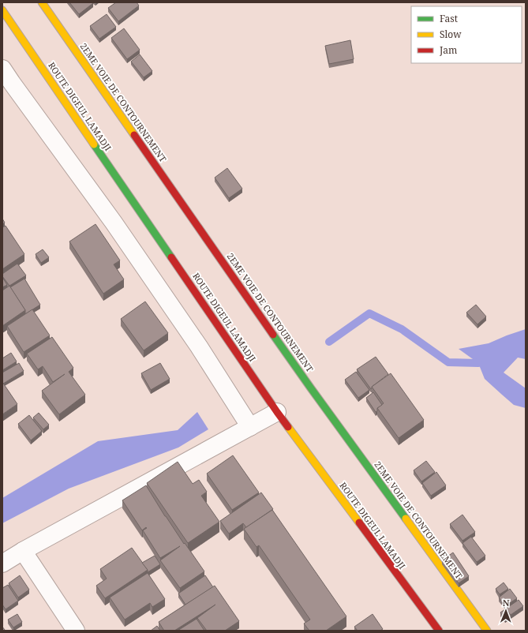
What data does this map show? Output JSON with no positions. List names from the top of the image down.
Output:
{
  "streets": {
    "main road": ["2EME VOIE DE CONTOURNEMENT", "ROUTE DIGEUL LAMADJI"]
  },
  "legend": ["Fast", "Slow", "Jam"],
  "north": "top"
}
